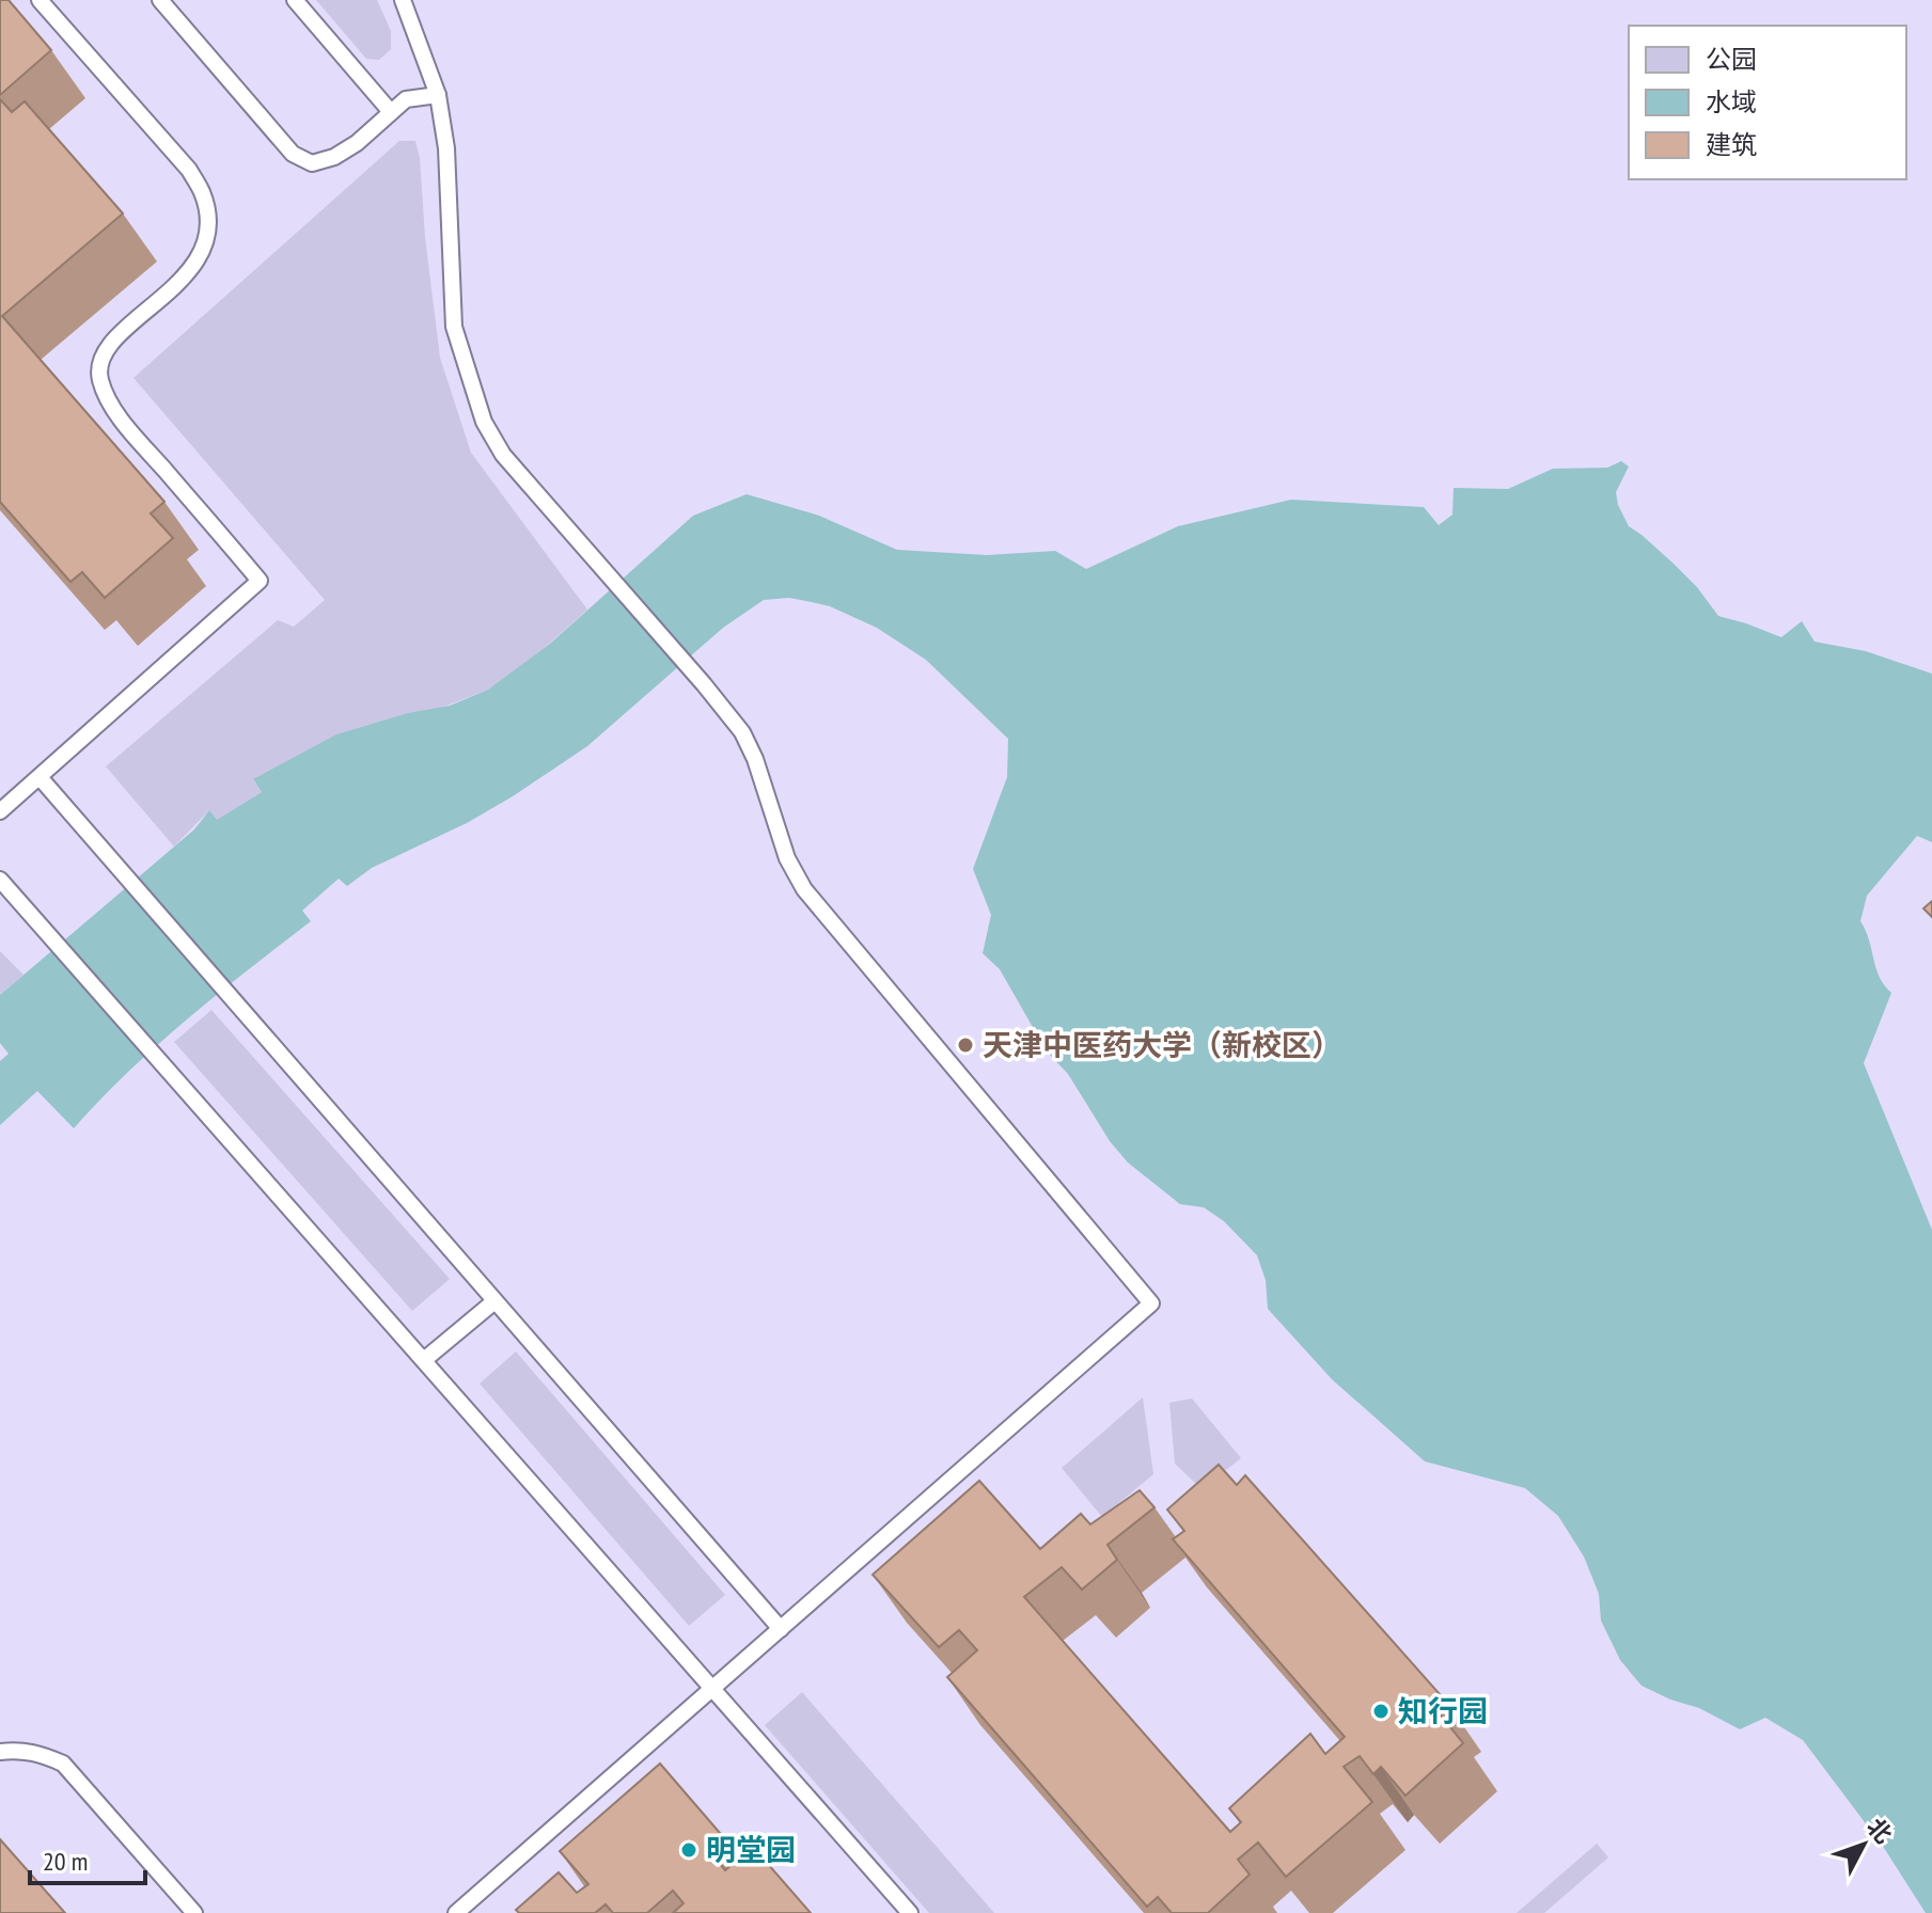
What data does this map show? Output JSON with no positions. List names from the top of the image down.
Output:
{
  "places": ["天津中医药大学（新校区）", "知行园", "明堂园"],
  "legend": ["公园", "水域", "建筑"],
  "scale_bar": "20 m",
  "north": "top right"
}
